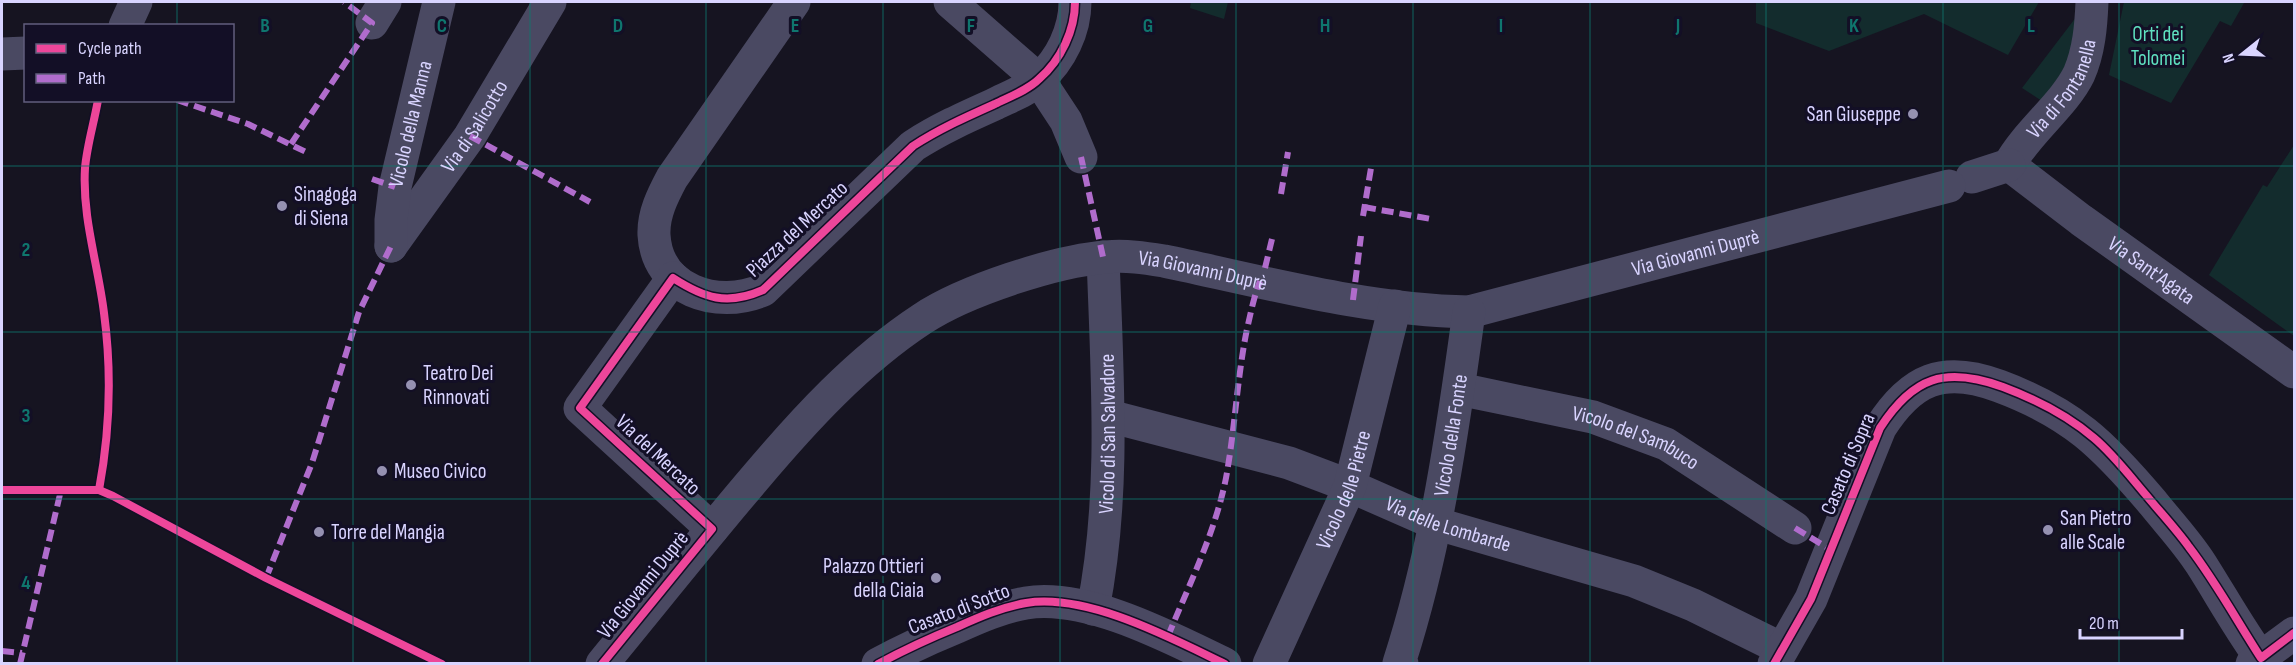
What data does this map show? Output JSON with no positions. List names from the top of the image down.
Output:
{
  "streets": {
    "street": [
      "Via di Fontanella",
      "Vicolo della Manna",
      "Via di Salicotto",
      "Piazza del Mercato",
      "Via Giovanni Duprè",
      "Via Sant'Agata",
      "Vicolo di San Salvadore",
      "Vicolo della Fonte",
      "Vicolo del Sambuco",
      "Via del Mercato",
      "Casato di Sopra",
      "Vicolo delle Pietre",
      "Via delle Lombarde",
      "Casato di Sotto"
    ]
  },
  "crossings": [
    ["Via di Fontanella", "Via Giovanni Duprè"],
    ["Via di Fontanella", "Via Sant'Agata"],
    ["Vicolo della Manna", "Via di Salicotto"],
    ["Piazza del Mercato", "Via del Mercato"],
    ["Via Giovanni Duprè", "Via Sant'Agata"],
    ["Via Giovanni Duprè", "Vicolo di San Salvadore"],
    ["Via Giovanni Duprè", "Vicolo della Fonte"],
    ["Via Giovanni Duprè", "Via del Mercato"],
    ["Via Giovanni Duprè", "Vicolo delle Pietre"],
    ["Vicolo di San Salvadore", "Via delle Lombarde"],
    ["Vicolo di San Salvadore", "Casato di Sotto"],
    ["Vicolo della Fonte", "Vicolo del Sambuco"],
    ["Vicolo della Fonte", "Via delle Lombarde"],
    ["Casato di Sopra", "Via delle Lombarde"],
    ["Vicolo delle Pietre", "Via delle Lombarde"]
  ],
  "parks": ["Orti dei Tolomei"],
  "places": [
    "San Giuseppe",
    "Sinagoga di Siena",
    "Teatro Dei Rinnovati",
    "Museo Civico",
    "San Pietro alle Scale",
    "Torre del Mangia",
    "Palazzo Ottieri della Ciaia"
  ],
  "legend": ["Cycle path", "Path"],
  "scale_bar": "20 m",
  "north": "left",
  "grid": {
    "columns": [
      "B",
      "C",
      "D",
      "E",
      "F",
      "G",
      "H",
      "I",
      "J",
      "K",
      "L"
    ],
    "rows": ["2", "3", "4"]
  }
}
